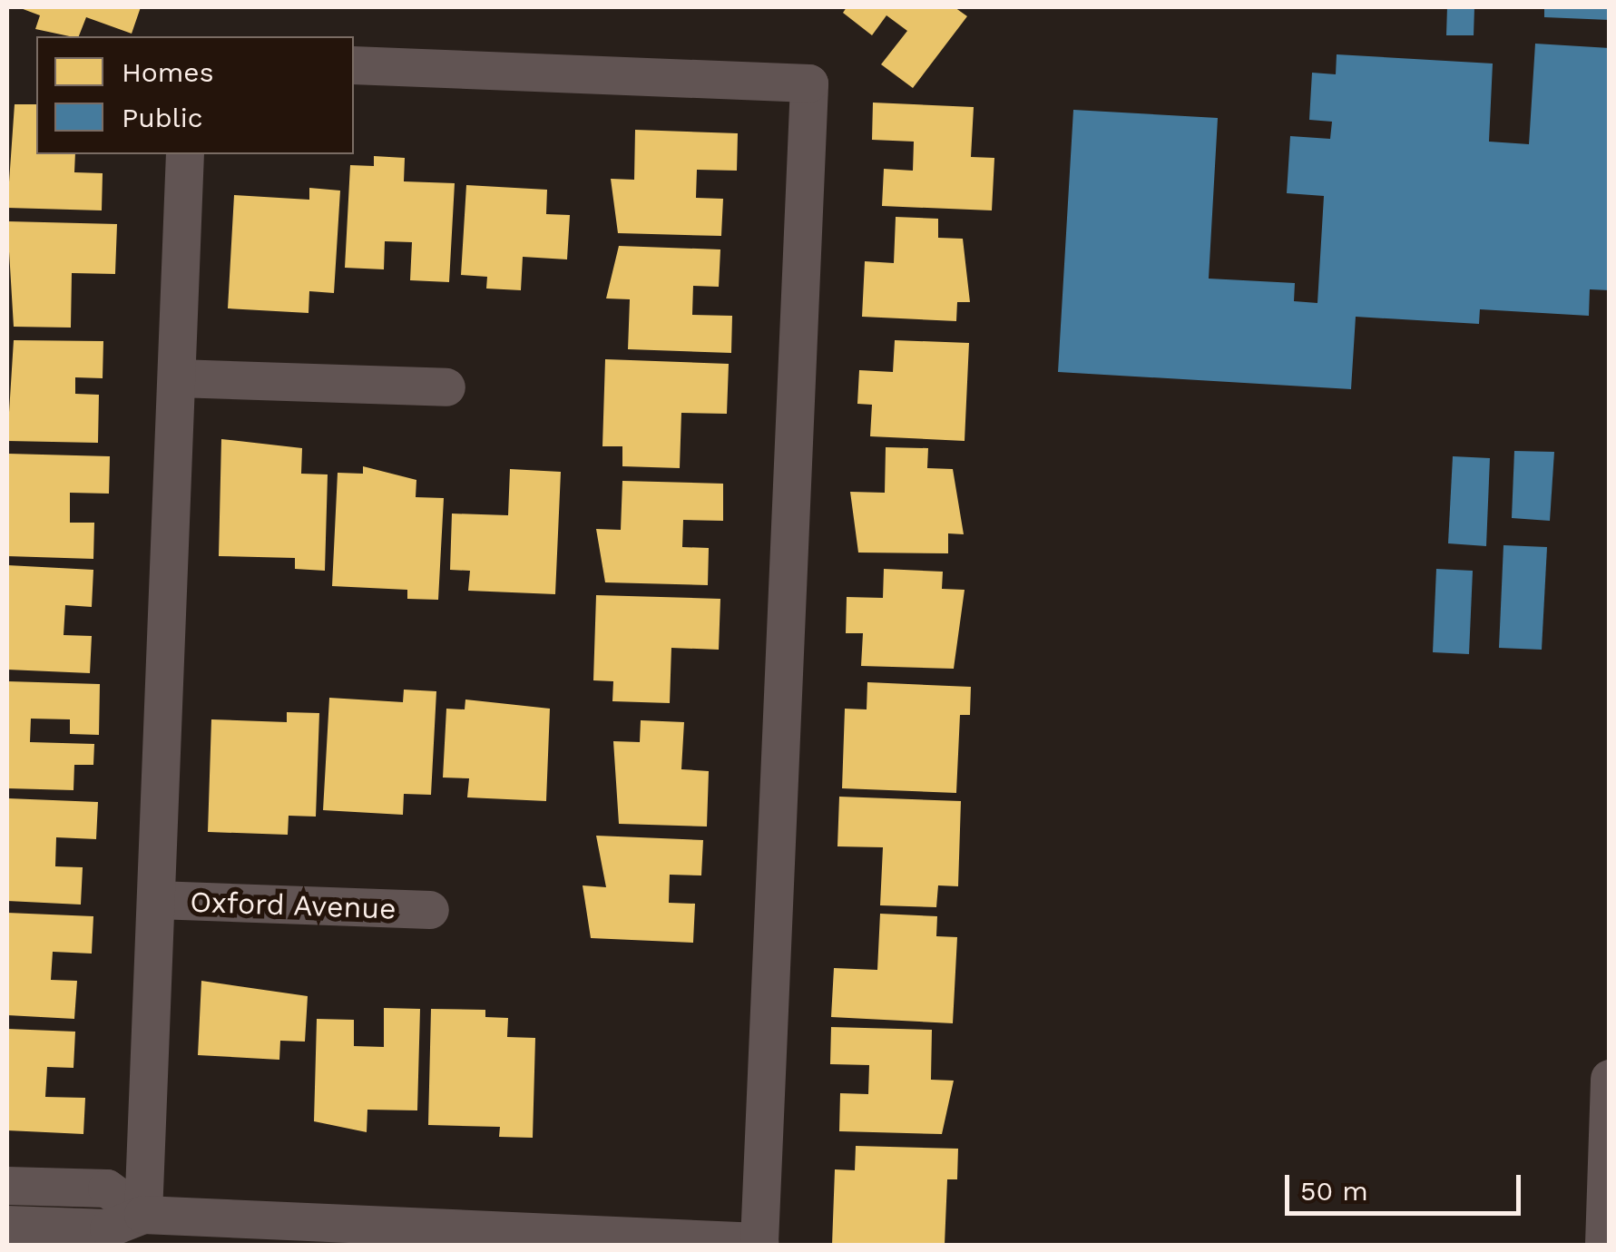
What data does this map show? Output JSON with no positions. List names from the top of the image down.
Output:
{
  "streets": {
    "street": ["Oxford Avenue"]
  },
  "legend": ["Homes", "Public"],
  "scale_bar": "50 m"
}
